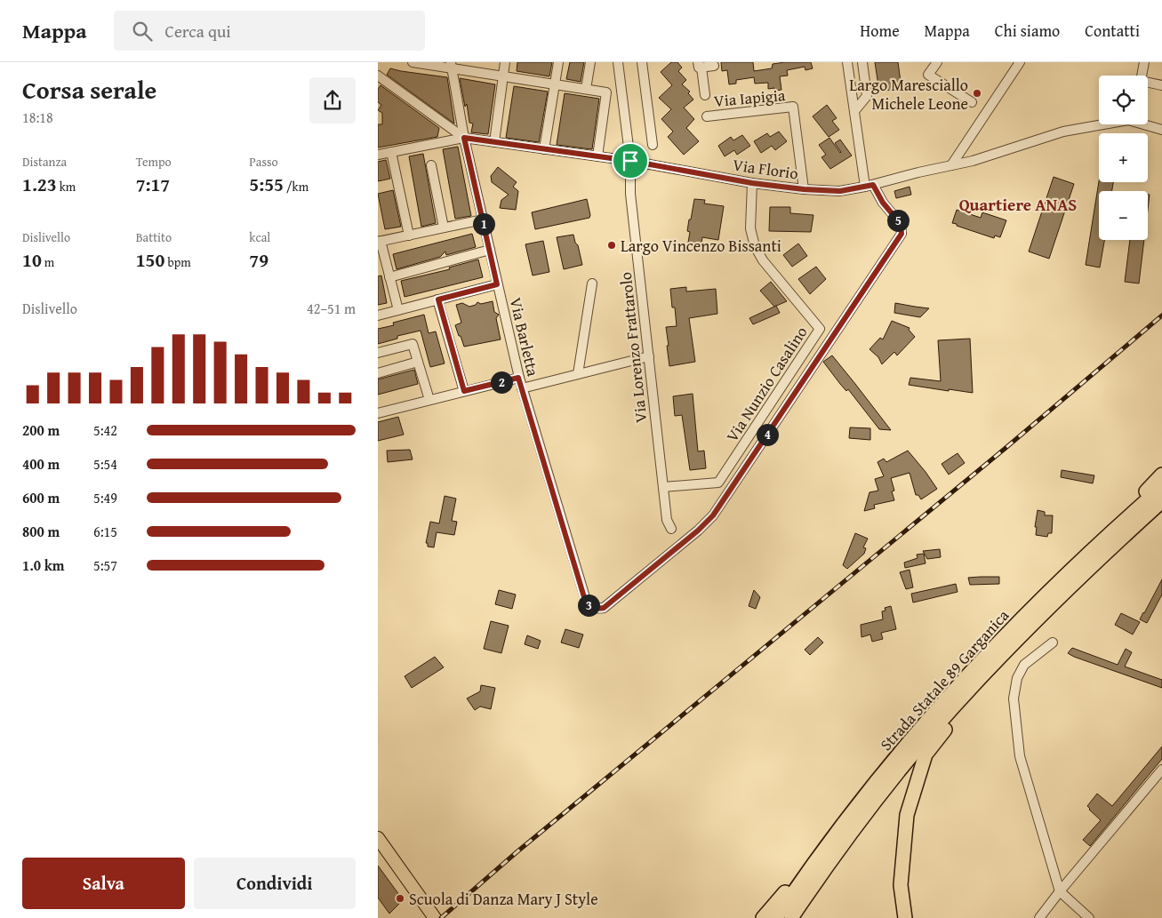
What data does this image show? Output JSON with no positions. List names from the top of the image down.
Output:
{
  "streets": {
    "highway": ["Strada Statale 89 Garganica"],
    "street": [
      "Via Iapigia",
      "Via Florio",
      "Via Barletta",
      "Via Lorenzo Frattarolo",
      "Via Nunzio Casalino"
    ]
  },
  "crossings": [
    ["Via Iapigia", "Via Florio"],
    ["Via Florio", "Via Barletta"],
    ["Via Florio", "Via Lorenzo Frattarolo"],
    ["Via Florio", "Via Nunzio Casalino"],
    ["Via Lorenzo Frattarolo", "Via Nunzio Casalino"]
  ],
  "districts": ["Quartiere ANAS"],
  "places": ["Largo Maresciallo Michele Leone", "Largo Vincenzo Bissanti", "Scuola di Danza Mary J Style"],
  "page": {
    "header": "Mappa",
    "search": "Cerca qui",
    "nav": [
      "Home",
      "Mappa",
      "Chi siamo",
      "Contatti"
    ],
    "heading": ["Corsa serale", "18:18"],
    "map_buttons": ["+", "−"],
    "stats": [
      ["Distanza", "1.23 km"],
      ["Tempo", "7:17"],
      ["Passo", "5:55 /km"],
      ["Dislivello", "10 m"],
      ["Battito", "150 bpm"],
      ["kcal", "79"]
    ],
    "pins": [
      "5",
      "1",
      "2",
      "4",
      "3"
    ],
    "chart": ["Dislivello", "42–51 m"],
    "list": [
      {
        "name": "200 m",
        "note": "5:42"
      },
      {
        "name": "400 m",
        "note": "5:54"
      },
      {
        "name": "600 m",
        "note": "5:49"
      },
      {
        "name": "800 m",
        "note": "6:15"
      },
      {
        "name": "1.0 km",
        "note": "5:57"
      }
    ],
    "buttons": ["Salva", "Condividi"]
  }
}
